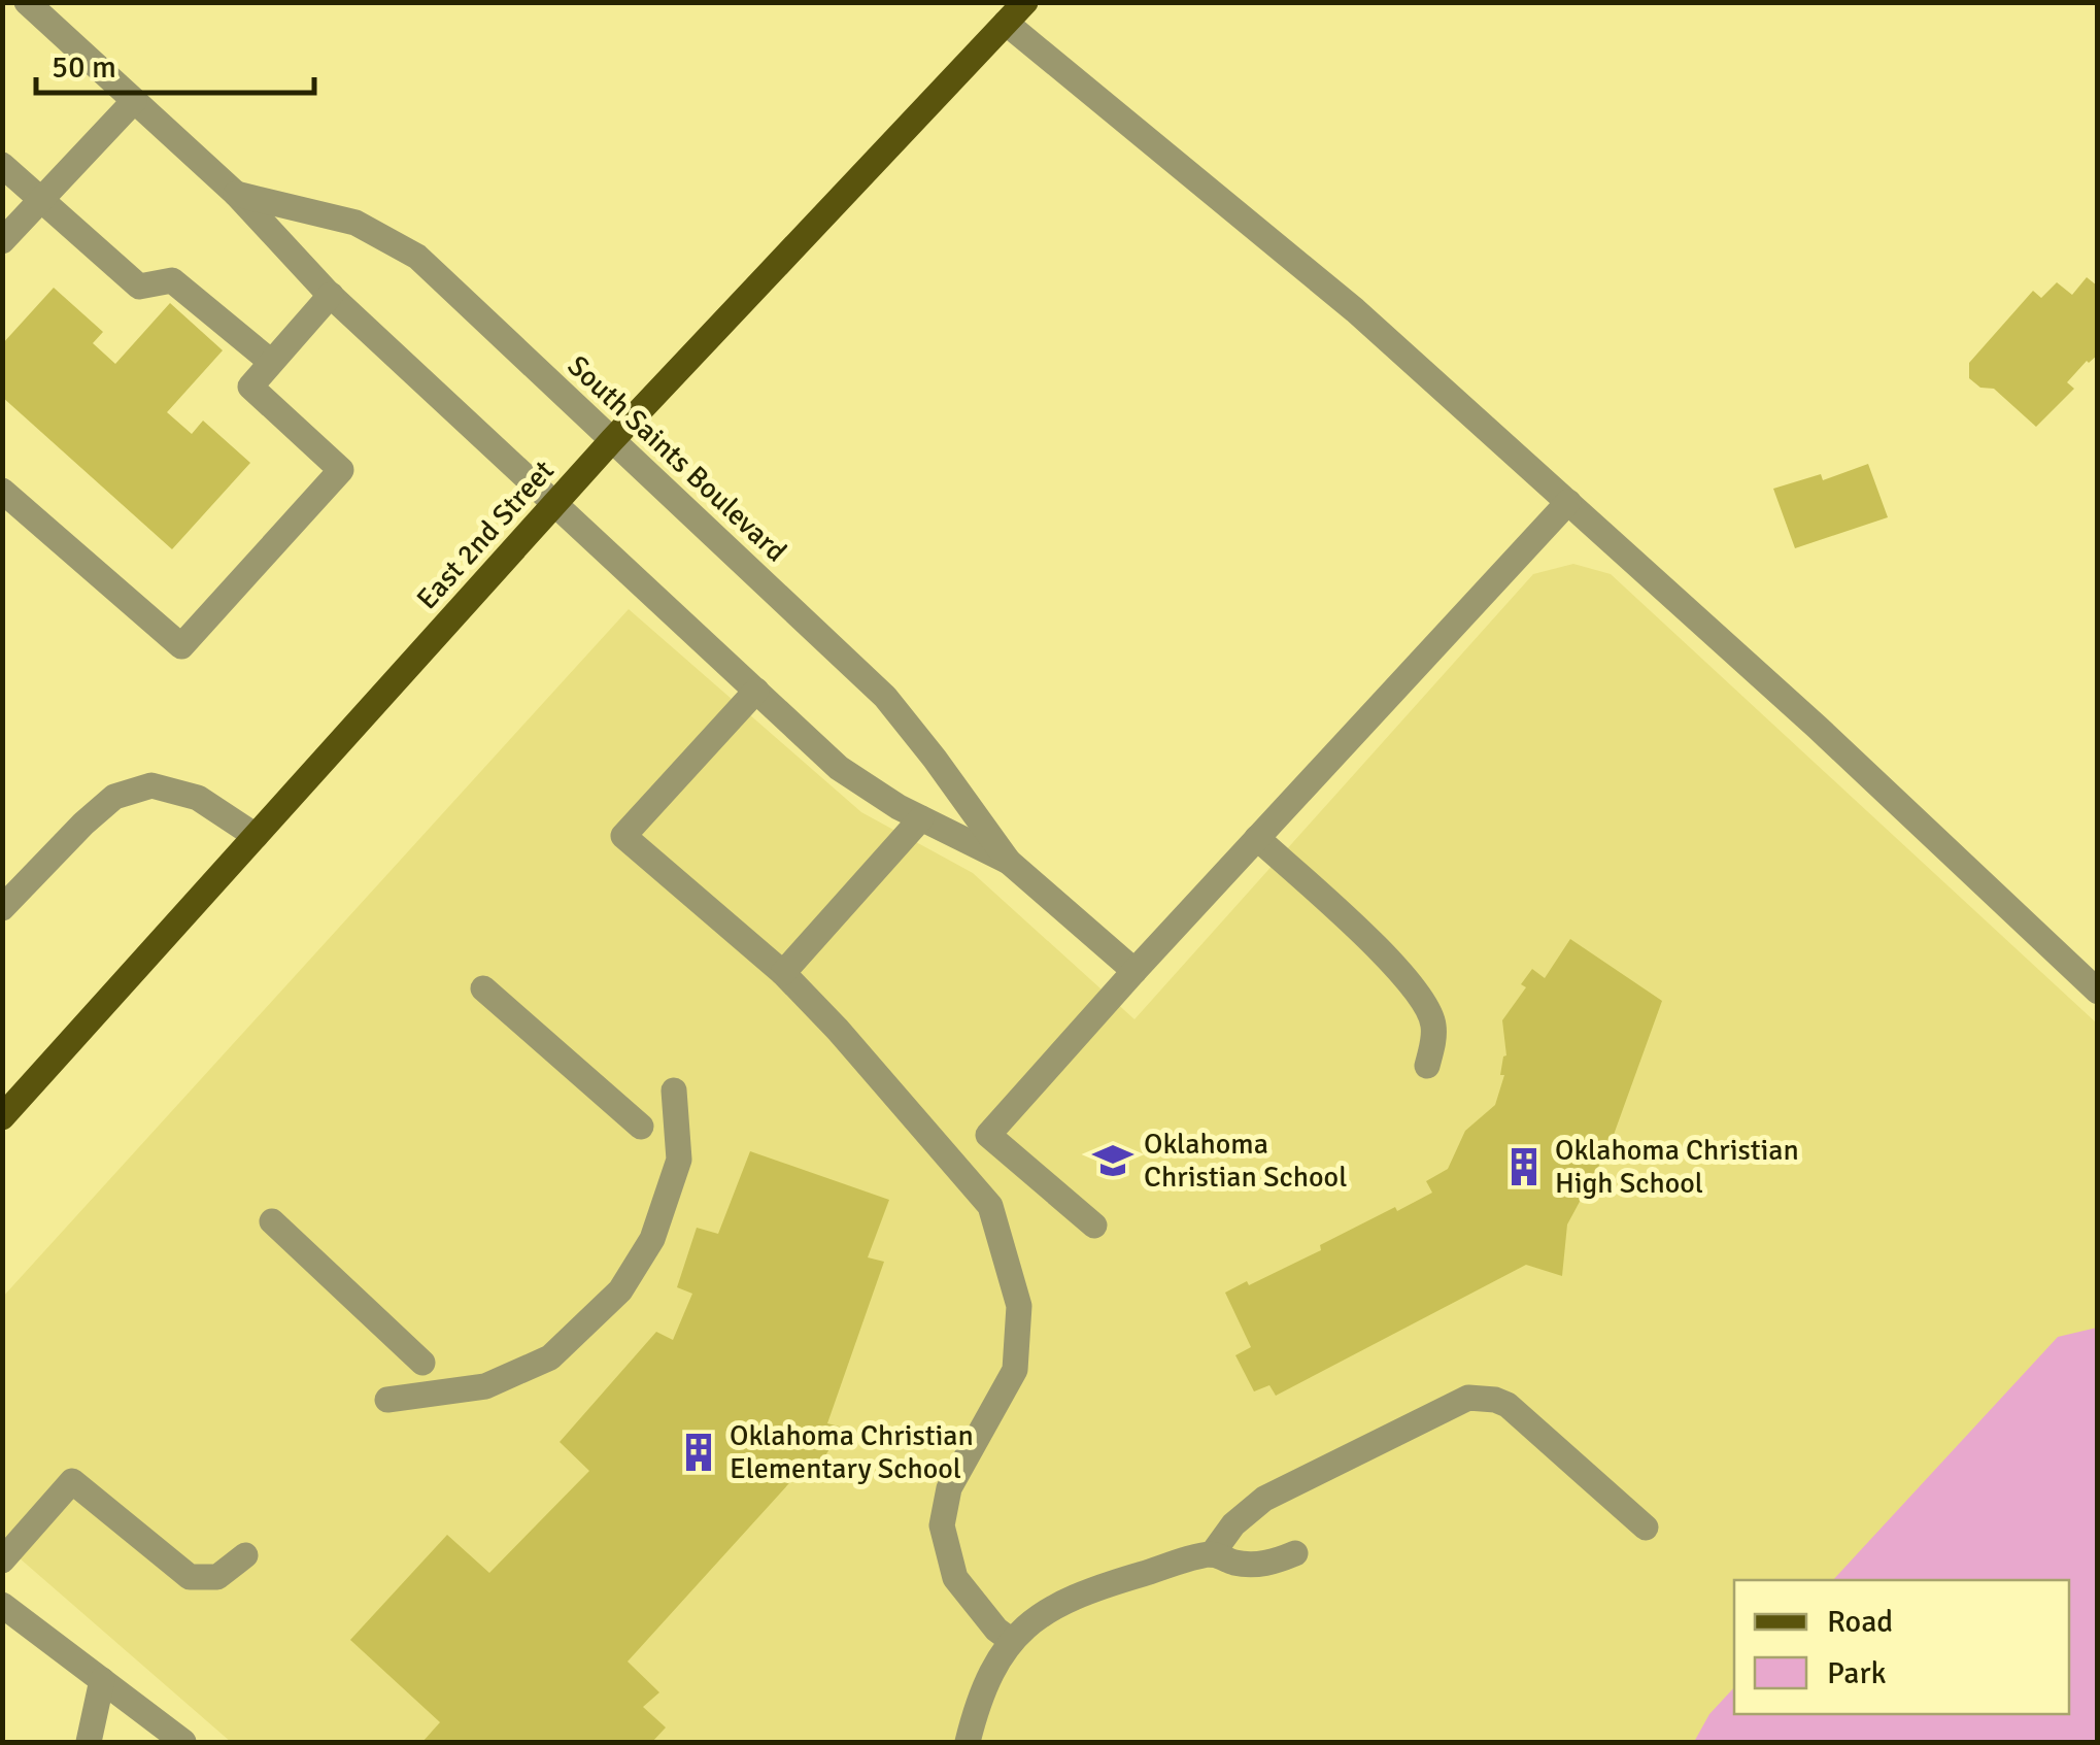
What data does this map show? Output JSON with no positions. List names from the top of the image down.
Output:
{
  "streets": {
    "main road": ["East 2nd Street"],
    "street": ["South Saints Boulevard"]
  },
  "crossings": [
    ["South Saints Boulevard", "East 2nd Street"]
  ],
  "places": {
    "school or university": ["Oklahoma Christian School"],
    "building": ["Oklahoma Christian High School", "Oklahoma Christian Elementary School"]
  },
  "legend": ["Road", "Park"],
  "scale_bar": "50 m"
}
